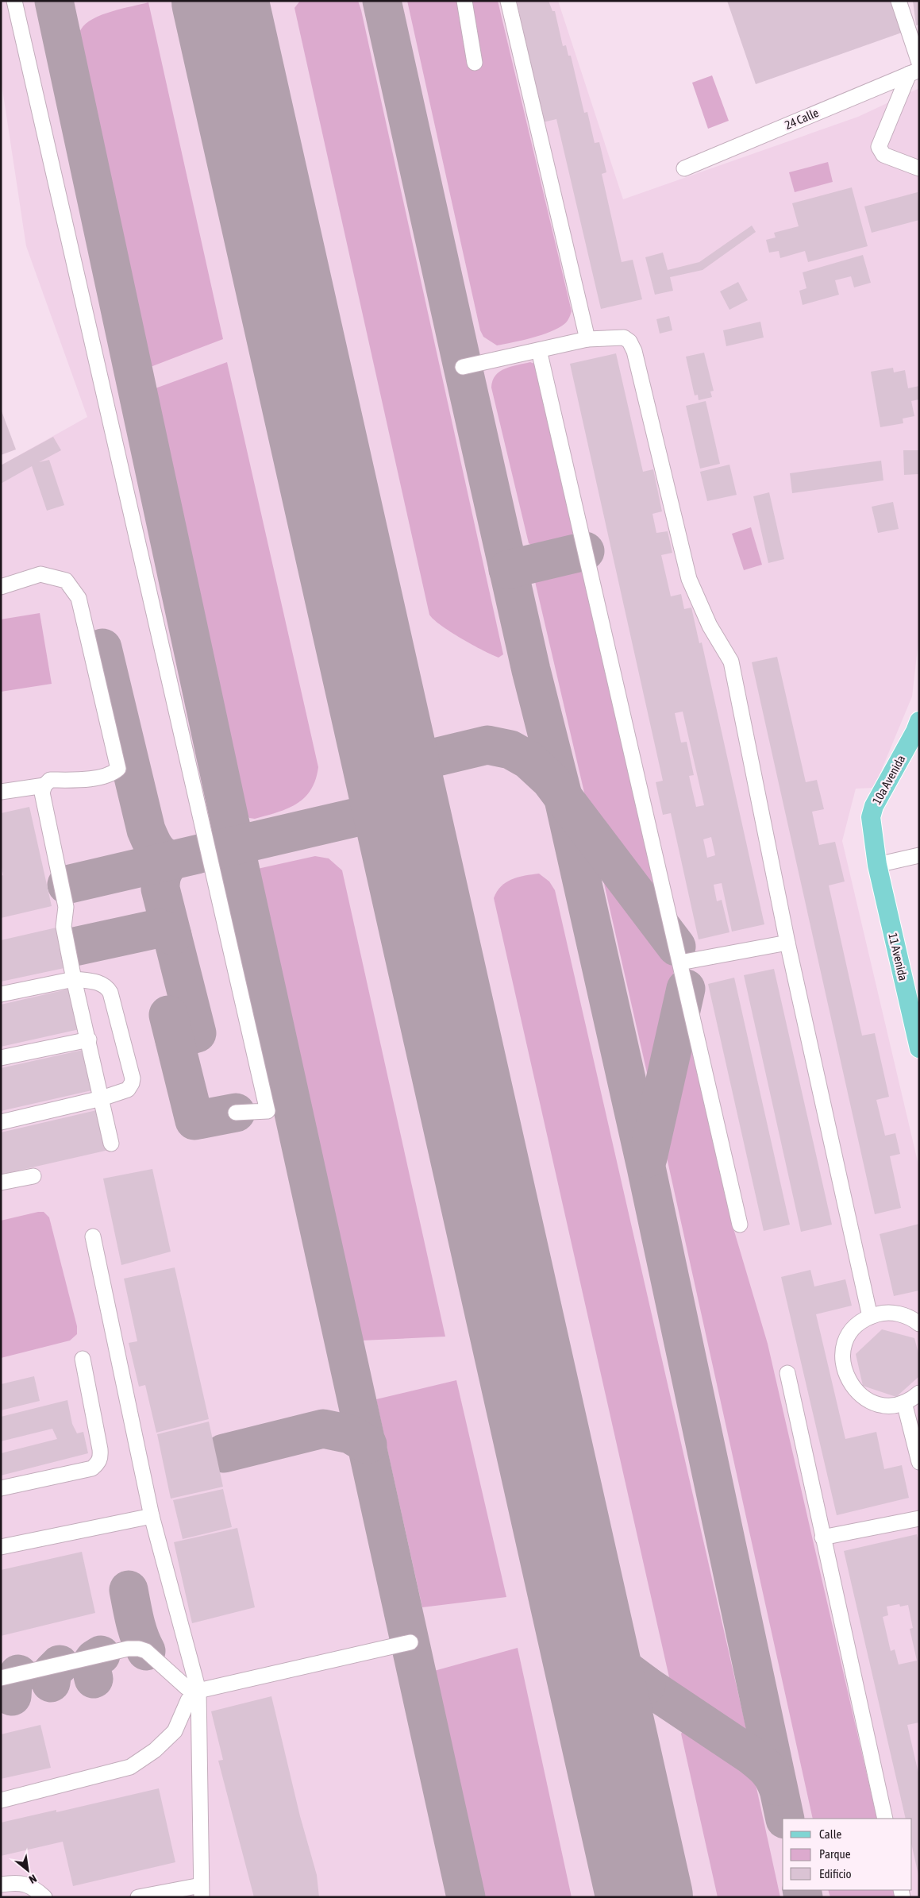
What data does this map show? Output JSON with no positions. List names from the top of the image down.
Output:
{
  "streets": {
    "main road": ["10a Avenida", "11 Avenida"],
    "street": ["24 Calle"]
  },
  "crossings": [
    ["10a Avenida", "11 Avenida"]
  ],
  "legend": ["Calle", "Parque", "Edificio"],
  "north": "bottom right"
}
